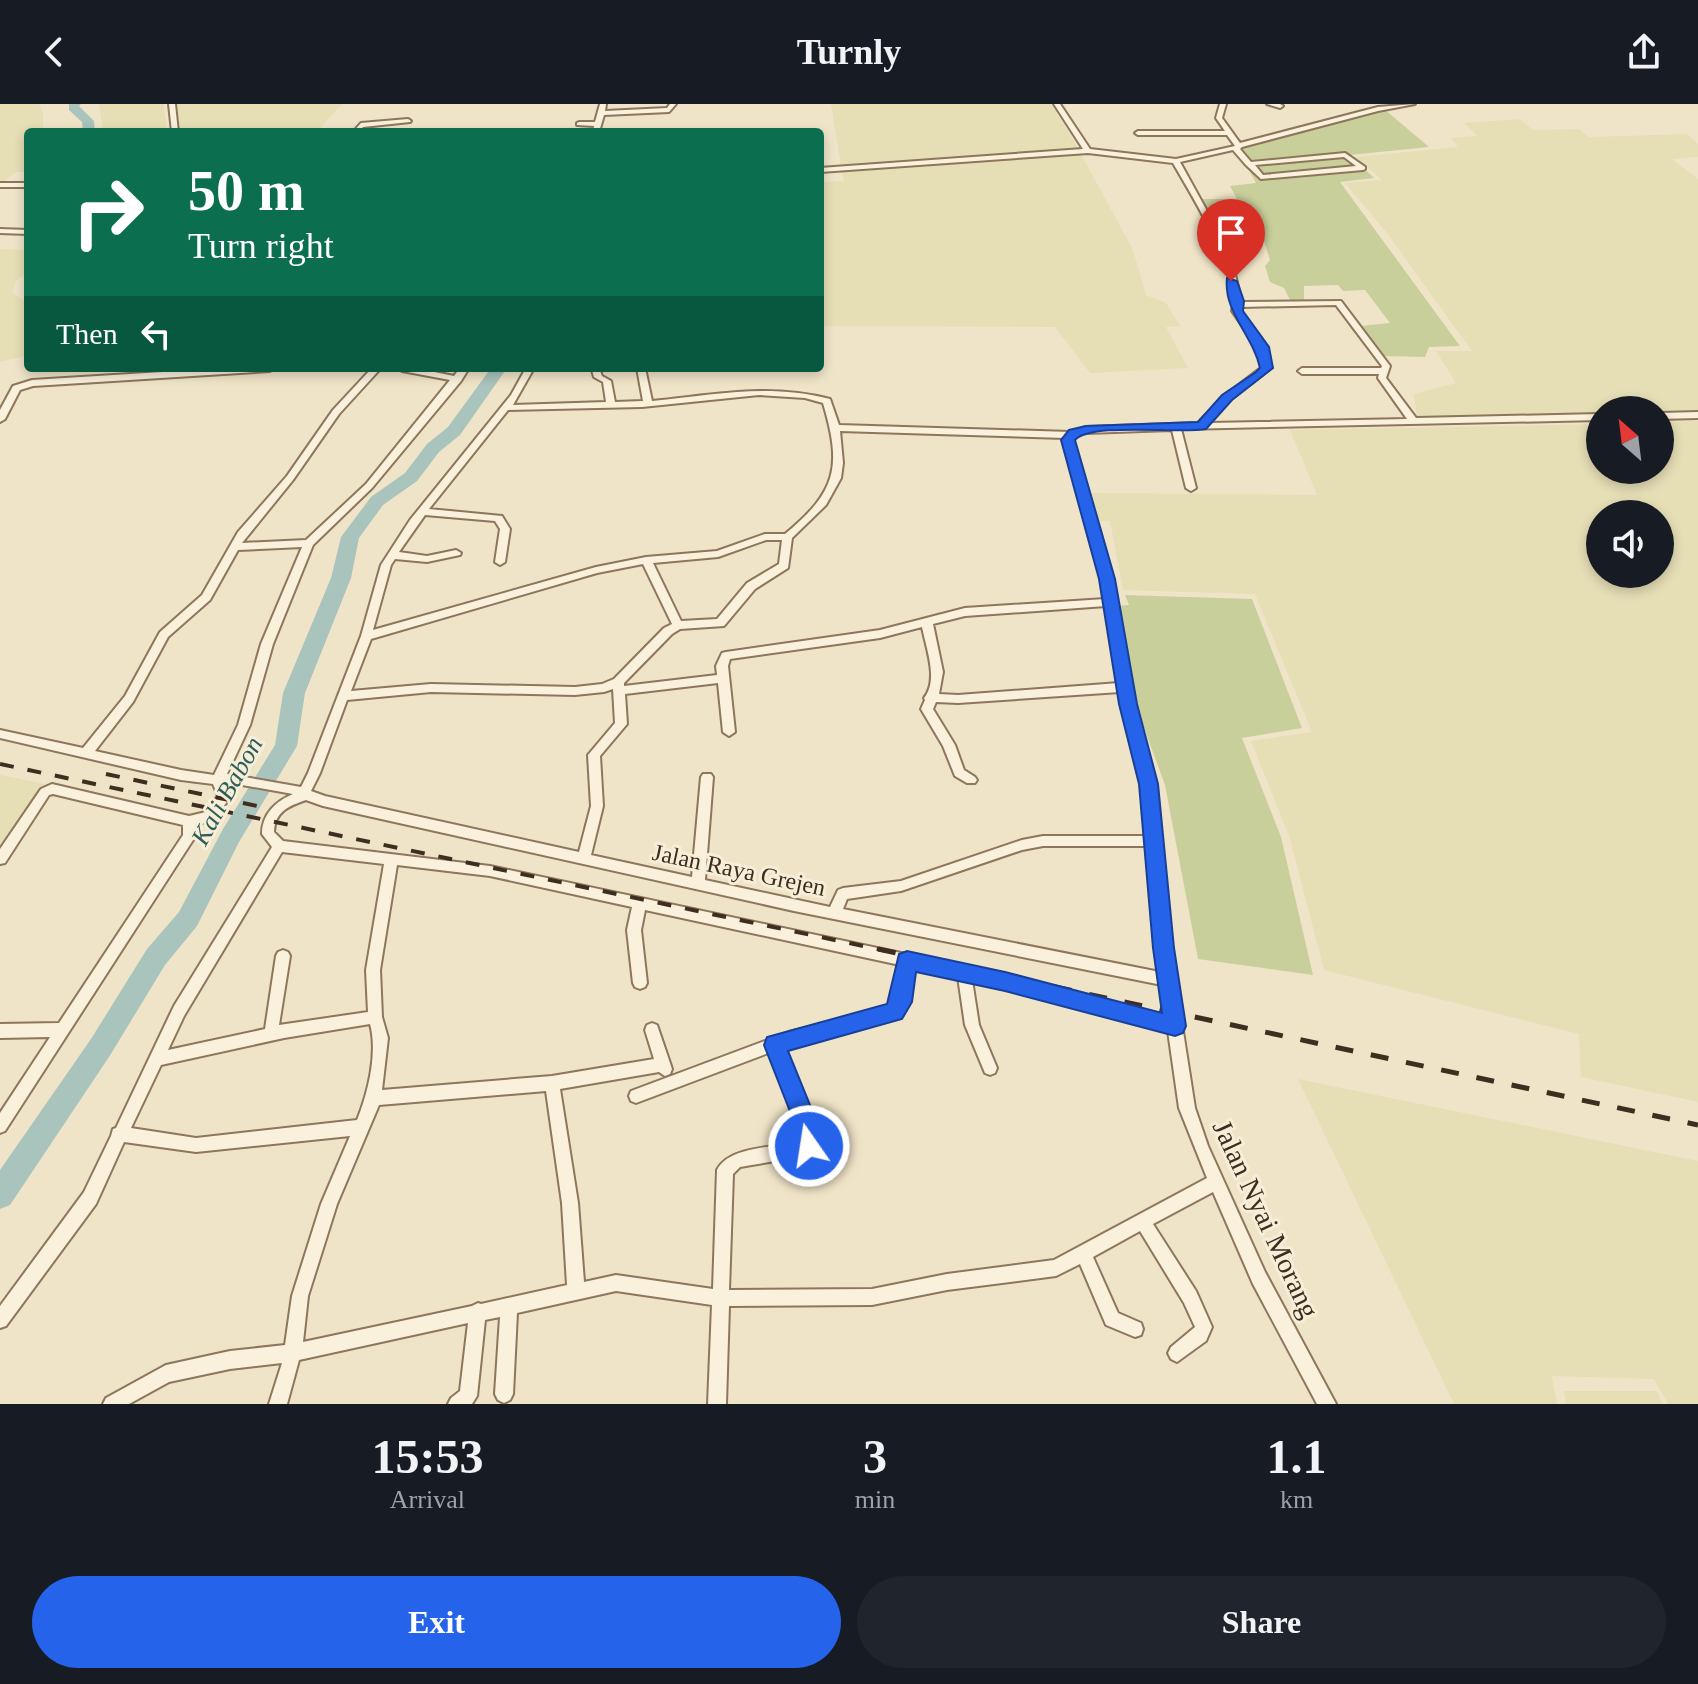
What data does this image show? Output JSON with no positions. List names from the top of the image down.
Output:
{
  "streets": {
    "street": ["Jalan Raya Grejen", "Jalan Nyai Morang"]
  },
  "crossings": [
    ["Jalan Raya Grejen", "Jalan Nyai Morang"]
  ],
  "water": ["Kali Babon"],
  "north": "top left",
  "page": {
    "header": "Turnly",
    "turn": ["50 m", "Turn right"],
    "then": "Then",
    "eta": [
      "15:53",
      "Arrival",
      "3",
      "min",
      "1.1",
      "km"
    ],
    "buttons": ["Exit", "Share"]
  }
}
